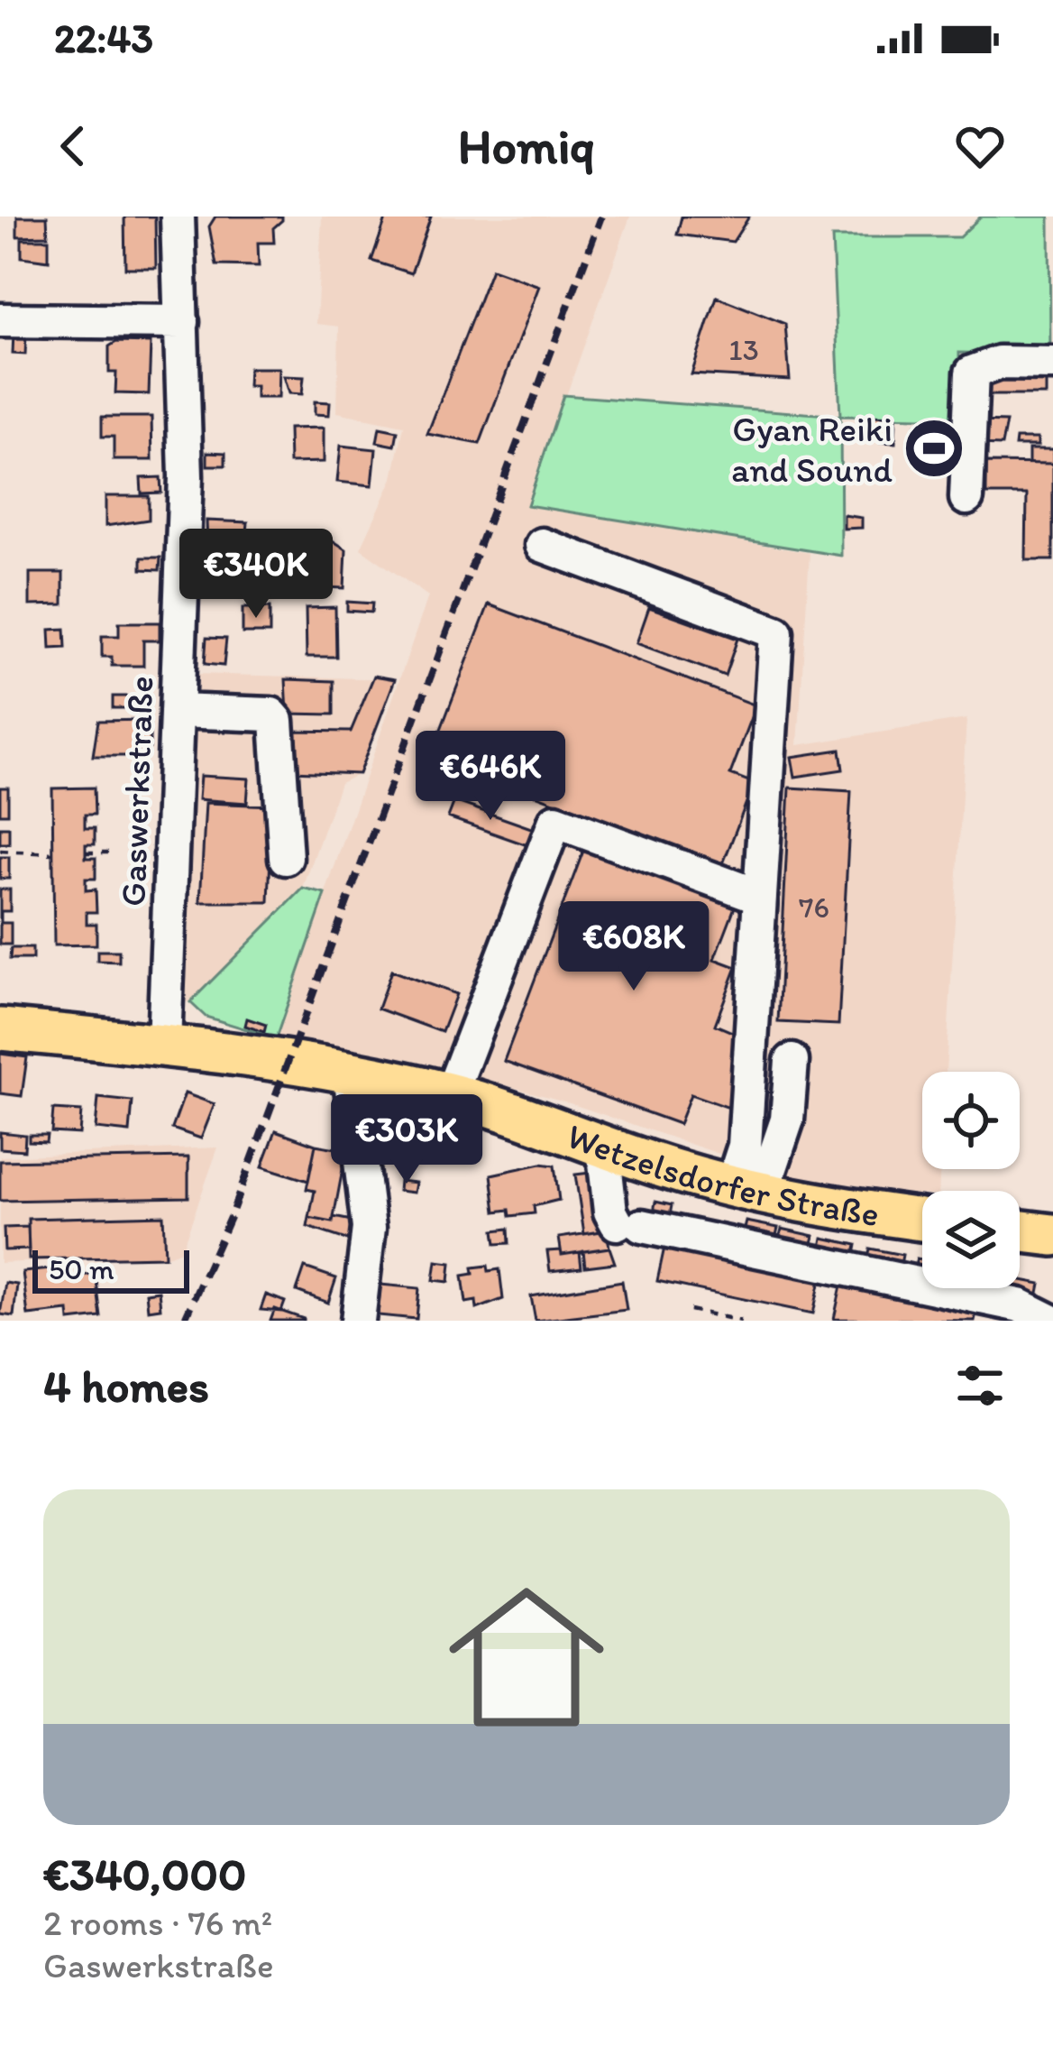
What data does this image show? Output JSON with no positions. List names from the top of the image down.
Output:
{
  "streets": {
    "main road": ["Wetzelsdorfer Straße"],
    "street": ["Gaswerkstraße"]
  },
  "crossings": [
    ["Gaswerkstraße", "Wetzelsdorfer Straße"]
  ],
  "places": {
    "sports": ["Gyan Reiki and Sound"]
  },
  "house_numbers": ["13", "76"],
  "scale_bar": "50 m",
  "page": {
    "status": "22:43",
    "header": "Homiq",
    "price": [
      "€340K",
      "€646K",
      "€608K",
      "€303K"
    ],
    "scale": "50 m",
    "heading": "4 homes",
    "list": [
      {
        "name": "€340,000",
        "note": "2 rooms · 76 m² · Gaswerkstraße"
      }
    ]
  }
}
